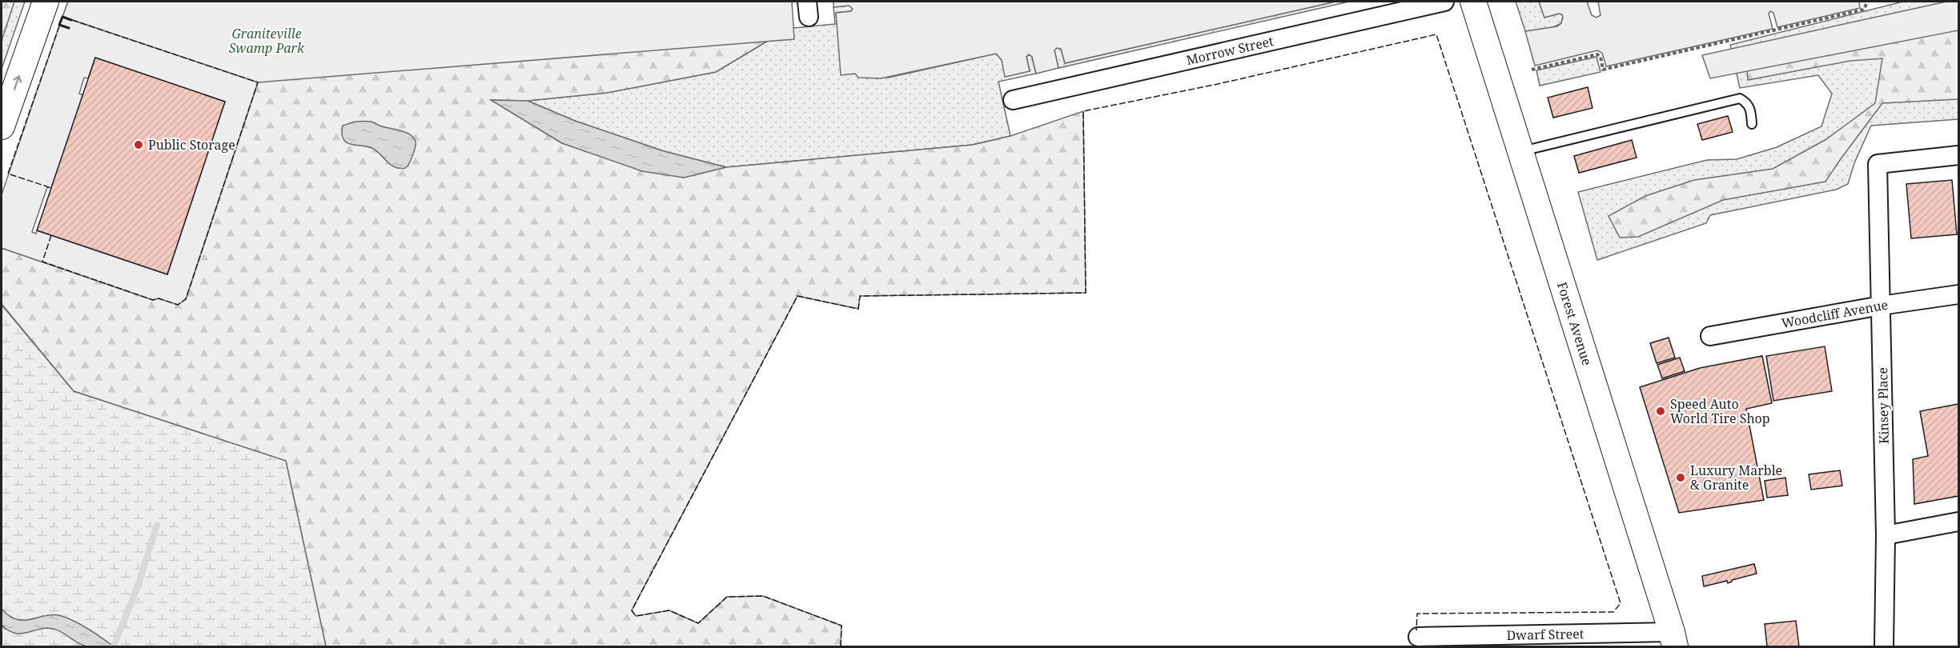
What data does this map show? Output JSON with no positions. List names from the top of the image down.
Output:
{
  "streets": {
    "main road": ["Forest Avenue"],
    "street": [
      "Morrow Street",
      "Woodcliff Avenue",
      "Kinsey Place",
      "Dwarf Street"
    ]
  },
  "crossings": [
    ["Woodcliff Avenue", "Kinsey Place"],
    ["Forest Avenue", "Dwarf Street"]
  ],
  "parks": ["Graniteville Swamp Park"],
  "places": ["Public Storage", "Speed Auto World Tire Shop", "Luxury Marble & Granite"]
}
